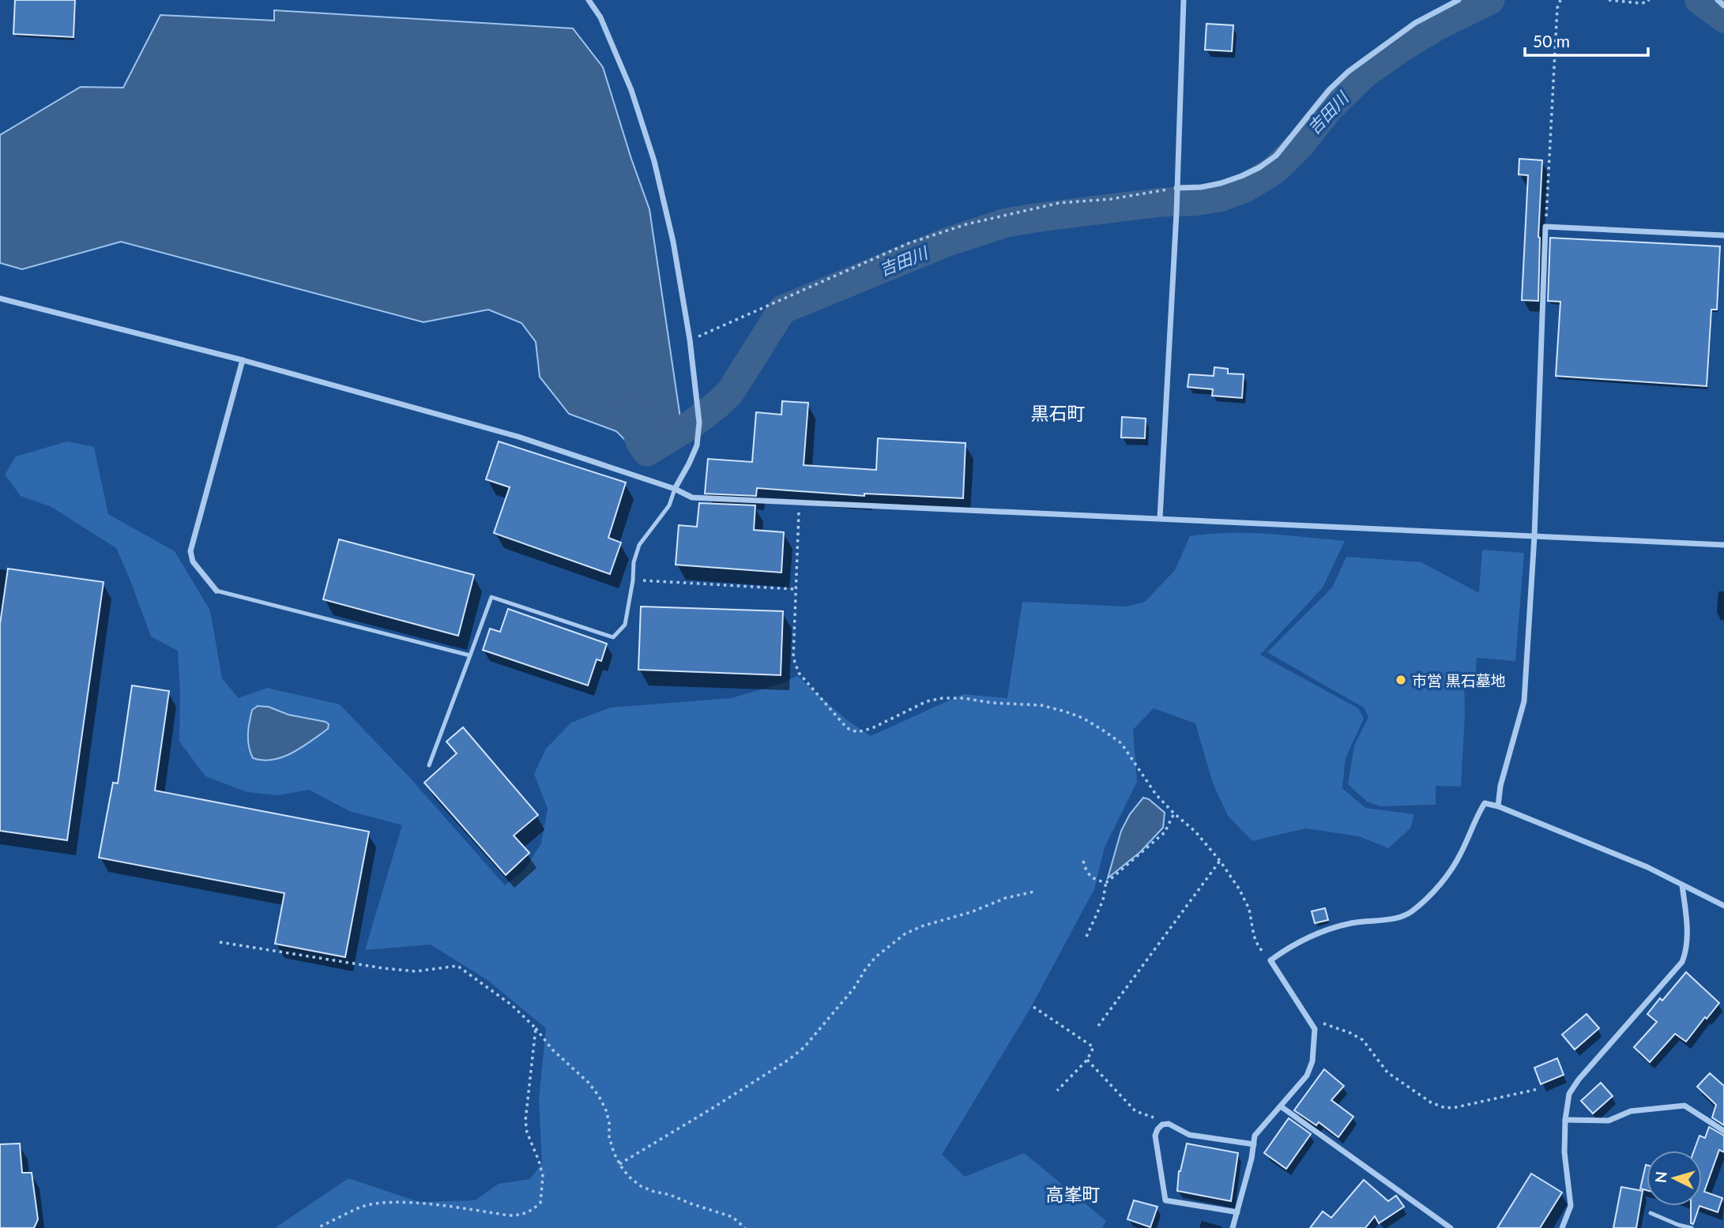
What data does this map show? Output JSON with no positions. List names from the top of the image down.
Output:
{
  "districts": ["黒石町", "高峯町"],
  "water": ["吉田川"],
  "places": ["市営 黒石墓地"],
  "scale_bar": "50 m",
  "north": "left"
}
